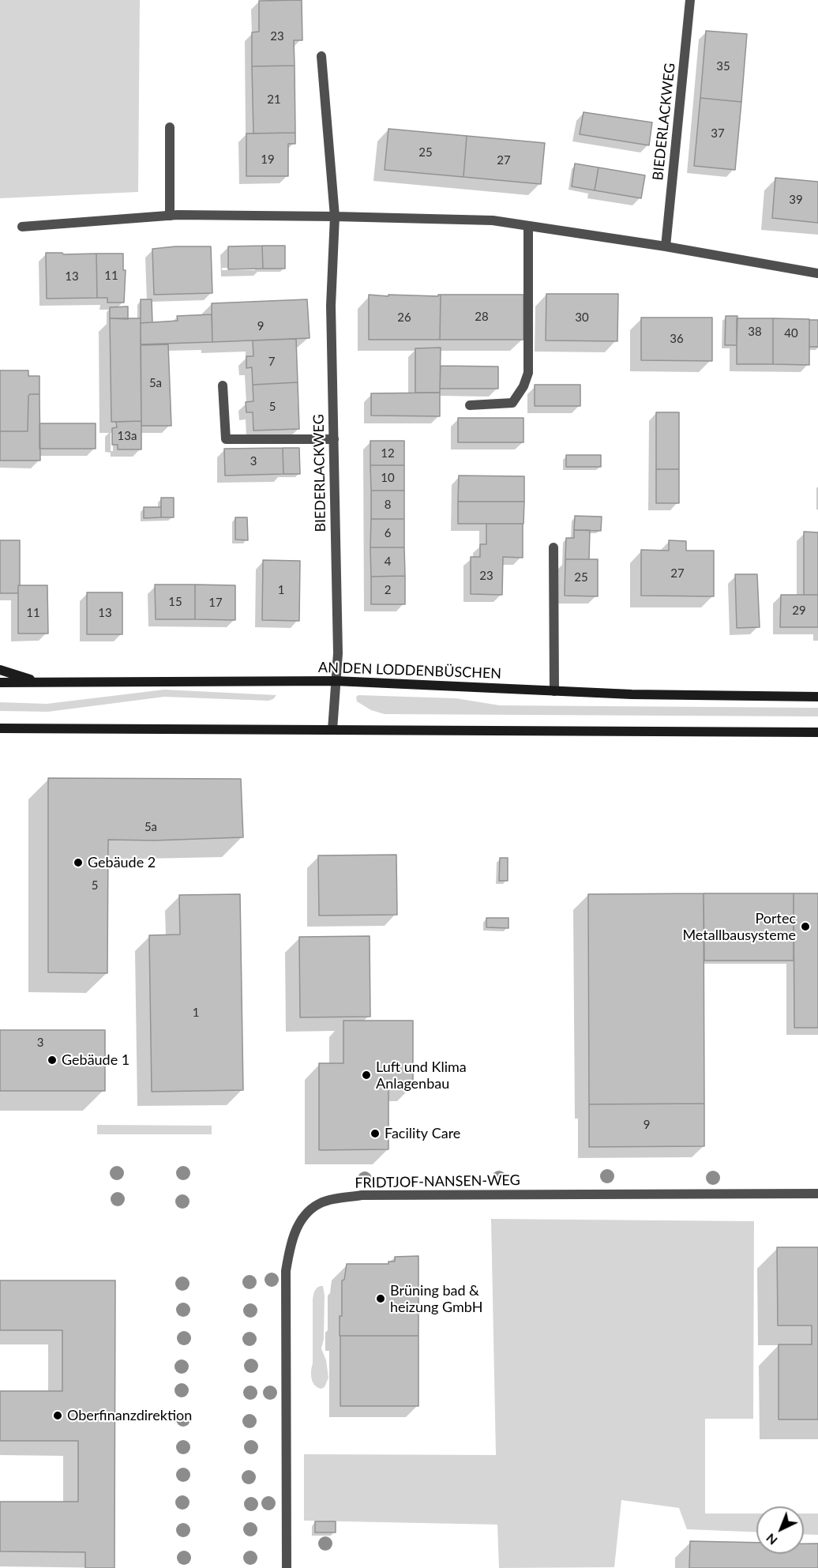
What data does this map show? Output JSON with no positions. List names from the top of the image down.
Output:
{
  "streets": {
    "main road": ["AN DEN LODDENBÜSCHEN"],
    "street": ["BIEDERLACKWEG", "FRIDTJOF-NANSEN-WEG"]
  },
  "crossings": [
    ["BIEDERLACKWEG", "AN DEN LODDENBÜSCHEN"]
  ],
  "places": [
    "Gebäude 2",
    "Portec Metallbausysteme",
    "Gebäude 1",
    "Luft und Klima Anlagenbau",
    "Facility Care",
    "Brüning bad & heizung GmbH",
    "Oberfinanzdirektion"
  ],
  "house_numbers": [
    "23",
    "35",
    "21",
    "37",
    "25",
    "19",
    "27",
    "39",
    "11",
    "13",
    "28",
    "26",
    "30",
    "9",
    "38",
    "40",
    "36",
    "7",
    "5a",
    "5",
    "13a",
    "12",
    "3",
    "10",
    "8",
    "6",
    "4",
    "27",
    "23",
    "25",
    "1",
    "2",
    "15",
    "17",
    "29",
    "11",
    "13",
    "5a",
    "5",
    "1",
    "3",
    "9"
  ],
  "north": "bottom left"
}
